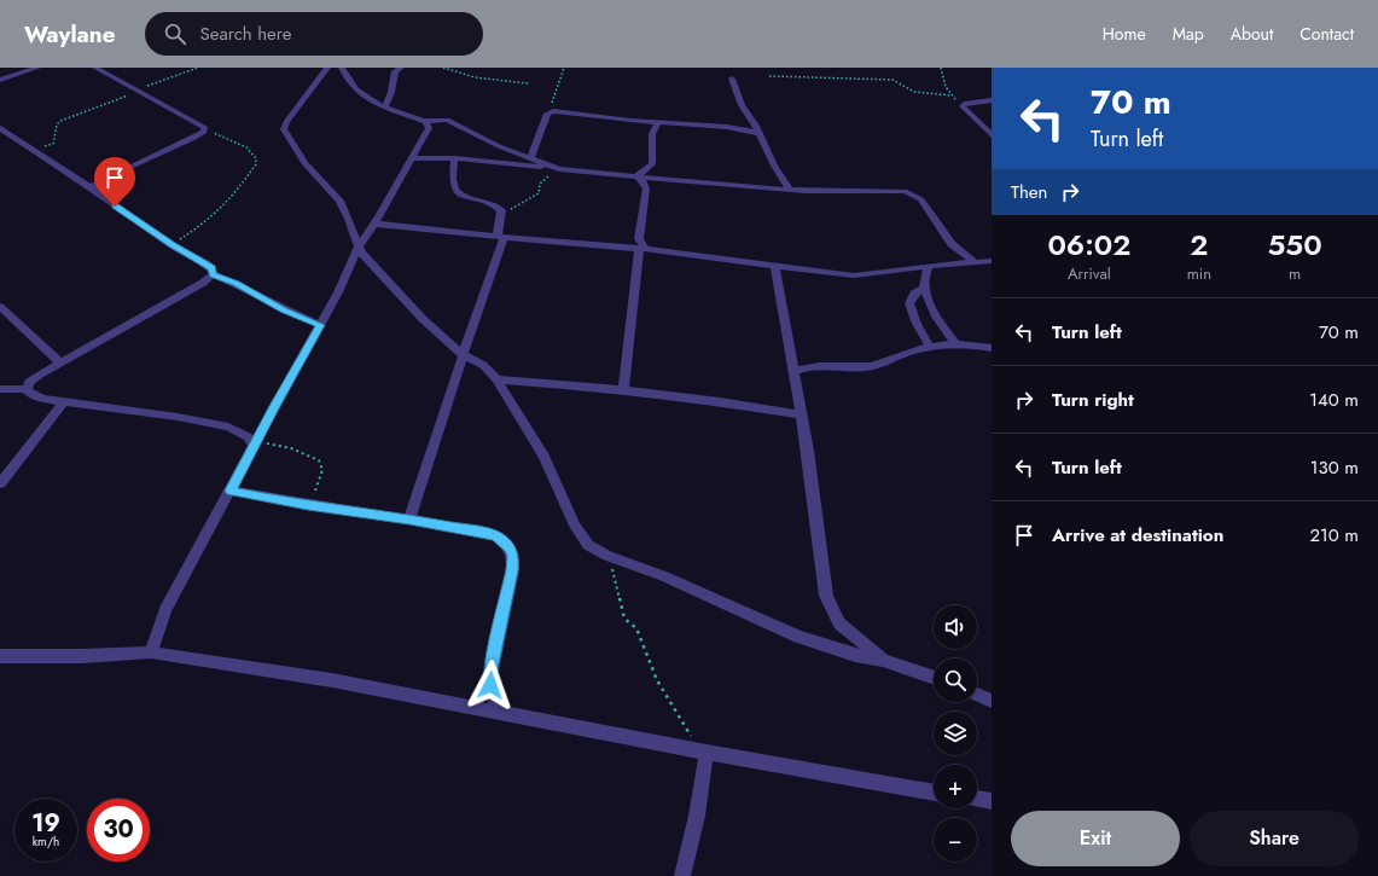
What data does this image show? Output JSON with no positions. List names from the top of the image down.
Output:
{
  "page": {
    "header": "Waylane",
    "search": "Search here",
    "nav": [
      "Home",
      "Map",
      "About",
      "Contact"
    ],
    "turn": ["70 m", "Turn left"],
    "then": "Then",
    "eta": [
      "06:02",
      "Arrival",
      "2",
      "min",
      "550",
      "m"
    ],
    "list": [
      {
        "name": "Turn left",
        "value": "70 m"
      },
      {
        "name": "Turn right",
        "value": "140 m"
      },
      {
        "name": "Turn left",
        "value": "130 m"
      },
      {
        "name": "Arrive at destination",
        "value": "210 m"
      }
    ],
    "map_buttons": ["+", "−"],
    "speed": "19 km/h",
    "limit": "30",
    "buttons": ["Exit", "Share"]
  }
}
